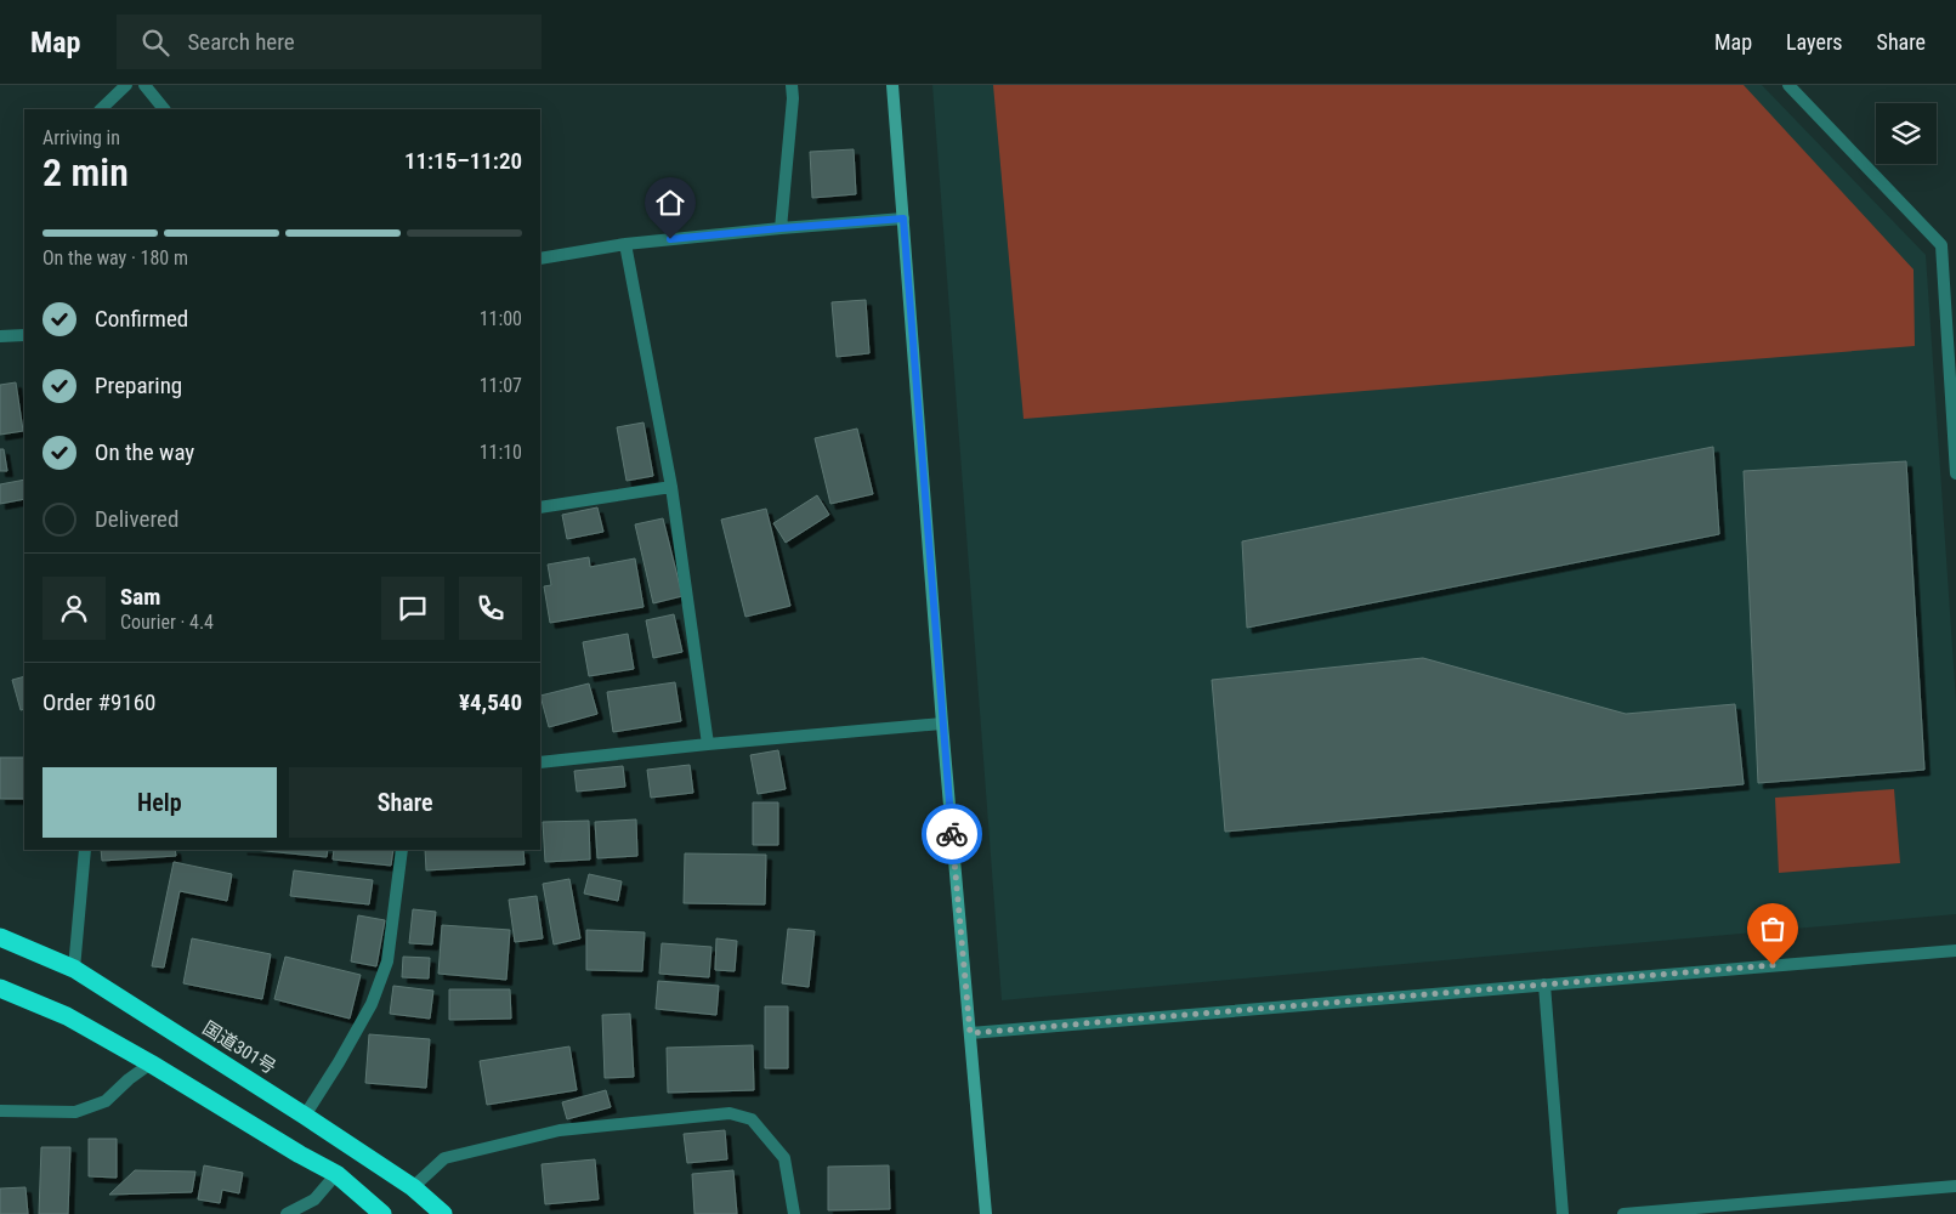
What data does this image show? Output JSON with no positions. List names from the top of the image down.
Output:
{
  "streets": {
    "highway": ["国道301号"]
  },
  "page": {
    "header": "Map",
    "search": "Search here",
    "nav": ["Map", "Layers", "Share"],
    "heading": ["2 min", "Arriving in", "11:15–11:20"],
    "panel": [
      "Sam",
      "Courier · 4.4",
      "Order #9160",
      "¥4,540"
    ],
    "bar": "On the way · 180 m",
    "list": [
      ["Confirmed", "11:00"],
      ["Preparing", "11:07"],
      ["On the way", "11:10"],
      "Delivered"
    ],
    "buttons": ["Help", "Share"]
  }
}
